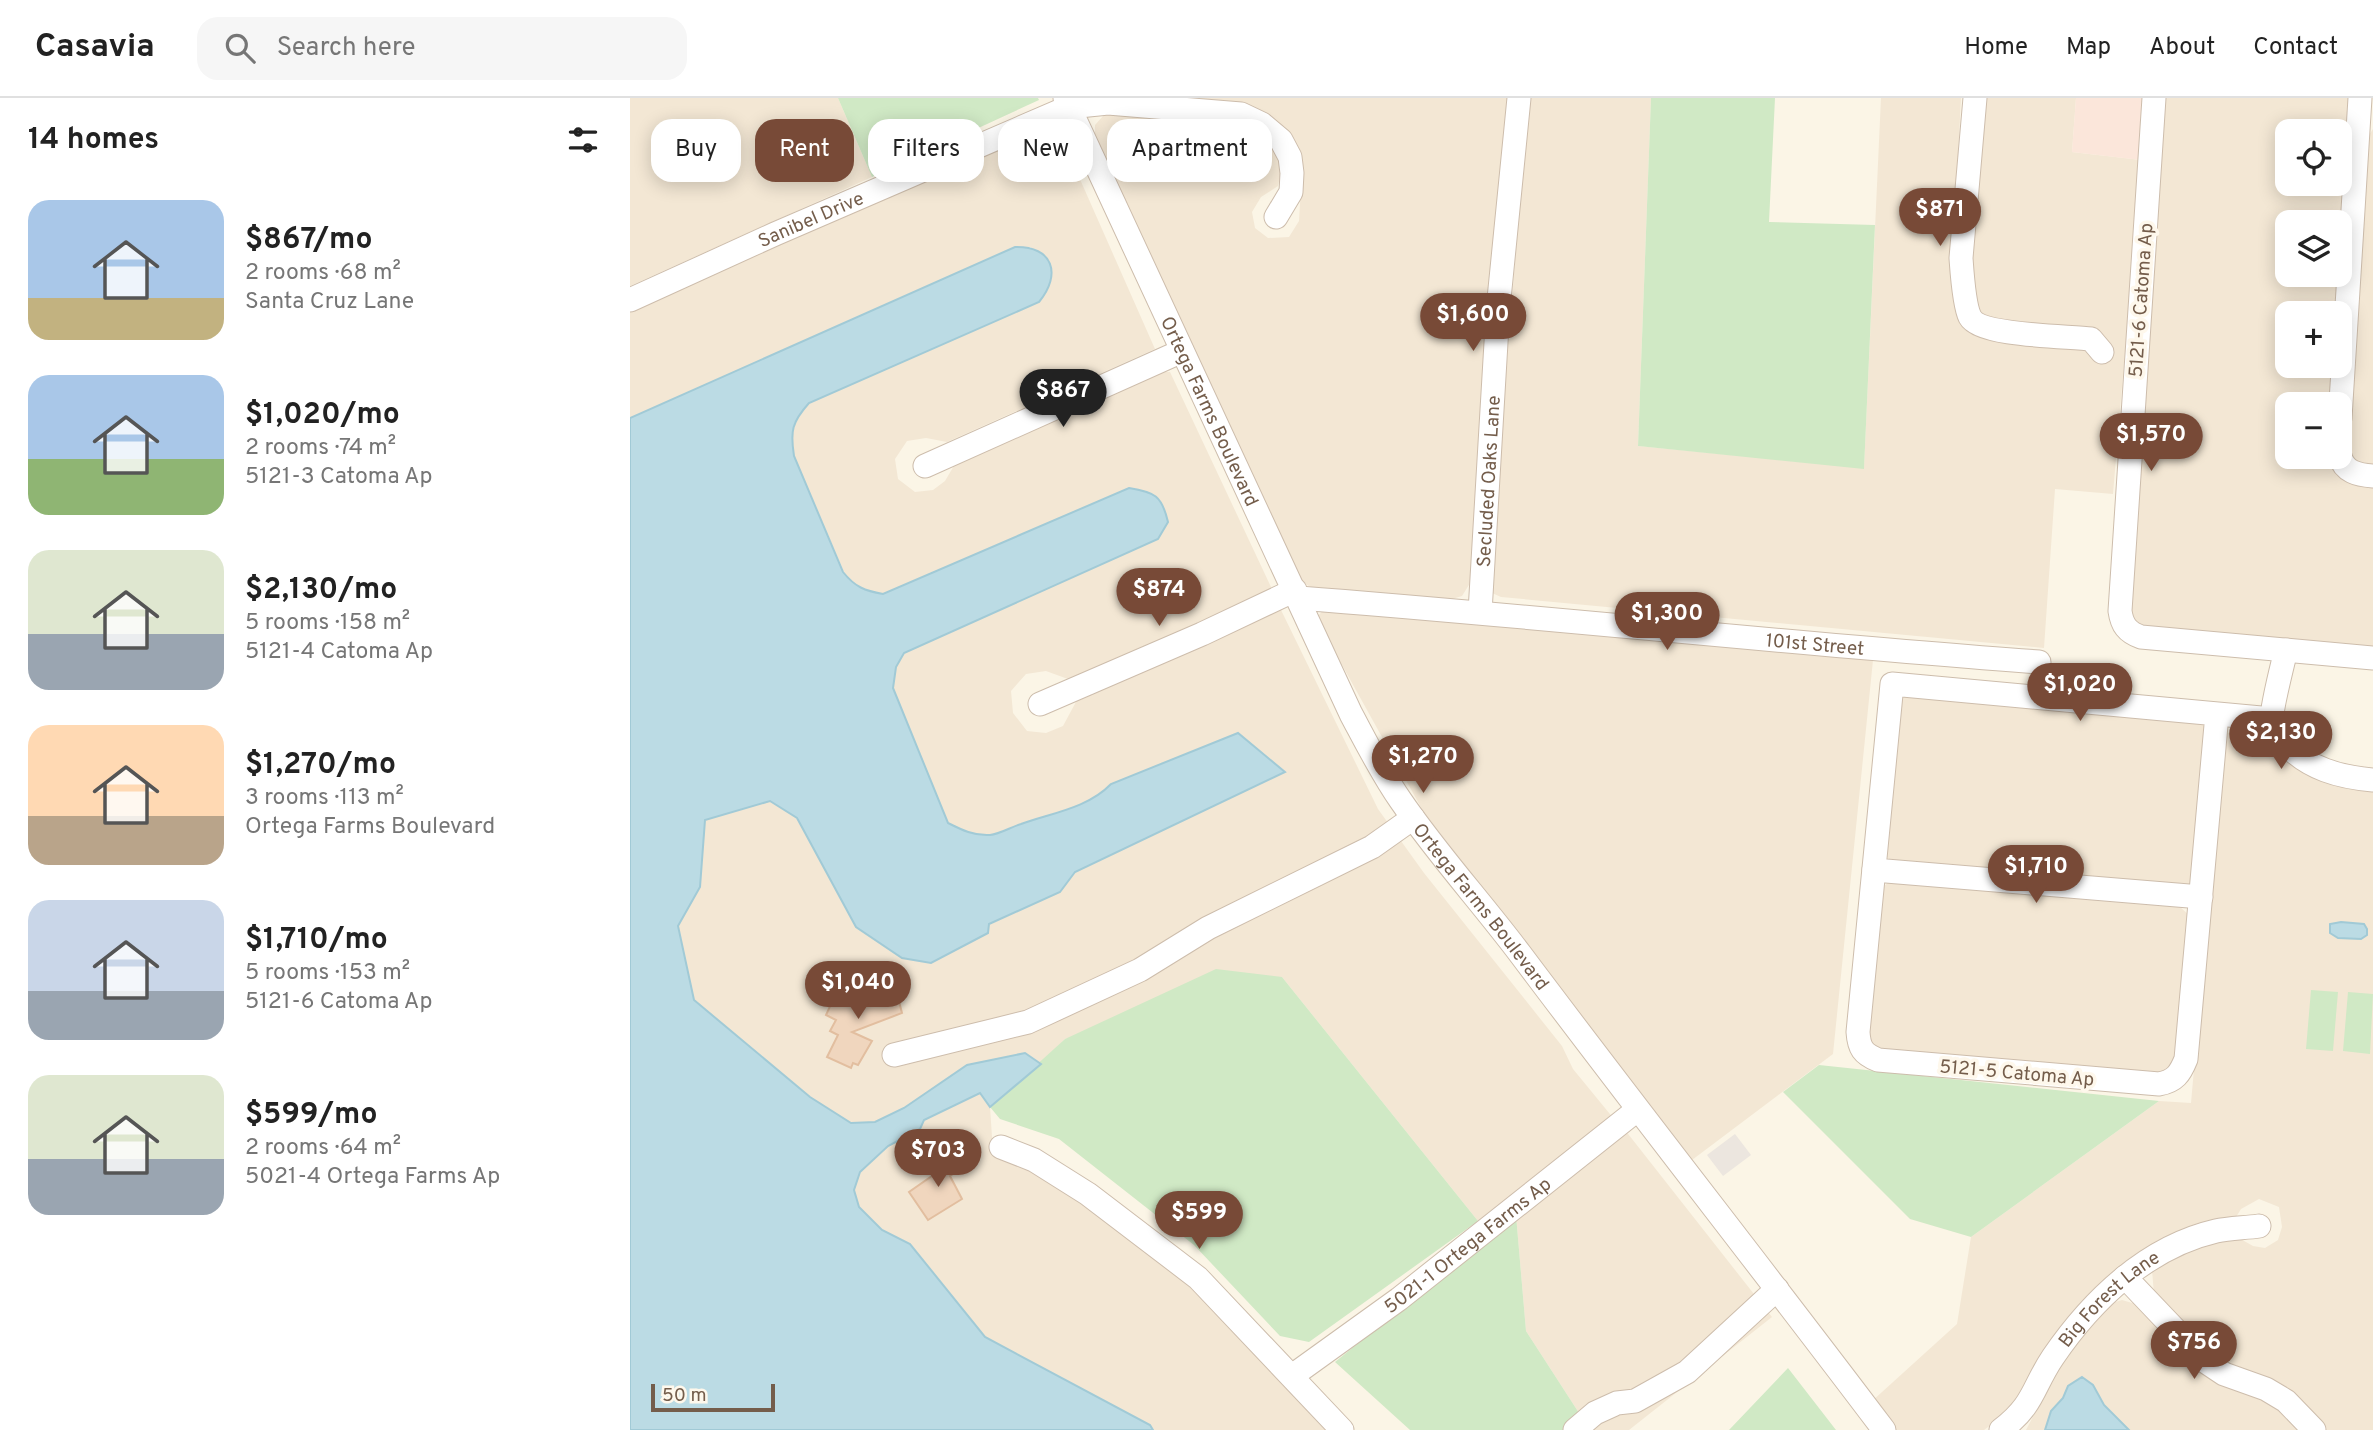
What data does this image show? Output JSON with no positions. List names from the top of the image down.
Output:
{
  "streets": {
    "street": [
      "Sanibel Drive",
      "5121-6 Catoma Ap",
      "Ortega Farms Boulevard",
      "Secluded Oaks Lane",
      "101st Street",
      "5121-5 Catoma Ap",
      "5021-1 Ortega Farms Ap",
      "Big Forest Lane"
    ]
  },
  "crossings": [
    ["Sanibel Drive", "Ortega Farms Boulevard"],
    ["Ortega Farms Boulevard", "101st Street"],
    ["Ortega Farms Boulevard", "5021-1 Ortega Farms Ap"],
    ["Secluded Oaks Lane", "101st Street"]
  ],
  "scale_bar": "50 m",
  "page": {
    "header": "Casavia",
    "search": "Search here",
    "nav": [
      "Home",
      "Map",
      "About",
      "Contact"
    ],
    "heading": "14 homes",
    "map_buttons": ["+", "−"],
    "chip": [
      "Buy",
      "Rent",
      "Filters",
      "New",
      "Apartment"
    ],
    "list": [
      {
        "name": "$867/mo",
        "note": "2 rooms · 68 m² · Santa Cruz Lane"
      },
      {
        "name": "$1,020/mo",
        "note": "2 rooms · 74 m² · 5121-3 Catoma Ap"
      },
      {
        "name": "$2,130/mo",
        "note": "5 rooms · 158 m² · 5121-4 Catoma Ap"
      },
      {
        "name": "$1,270/mo",
        "note": "3 rooms · 113 m² · Ortega Farms Boulevard"
      },
      {
        "name": "$1,710/mo",
        "note": "5 rooms · 153 m² · 5121-6 Catoma Ap"
      },
      {
        "name": "$599/mo",
        "note": "2 rooms · 64 m² · 5021-4 Ortega Farms Ap"
      }
    ],
    "price": [
      "$871",
      "$1,600",
      "$867",
      "$1,570",
      "$874",
      "$1,300",
      "$1,020",
      "$2,130",
      "$1,270",
      "$1,710",
      "$1,040",
      "$703",
      "$599",
      "$756"
    ],
    "scale": "50 m"
  }
}
